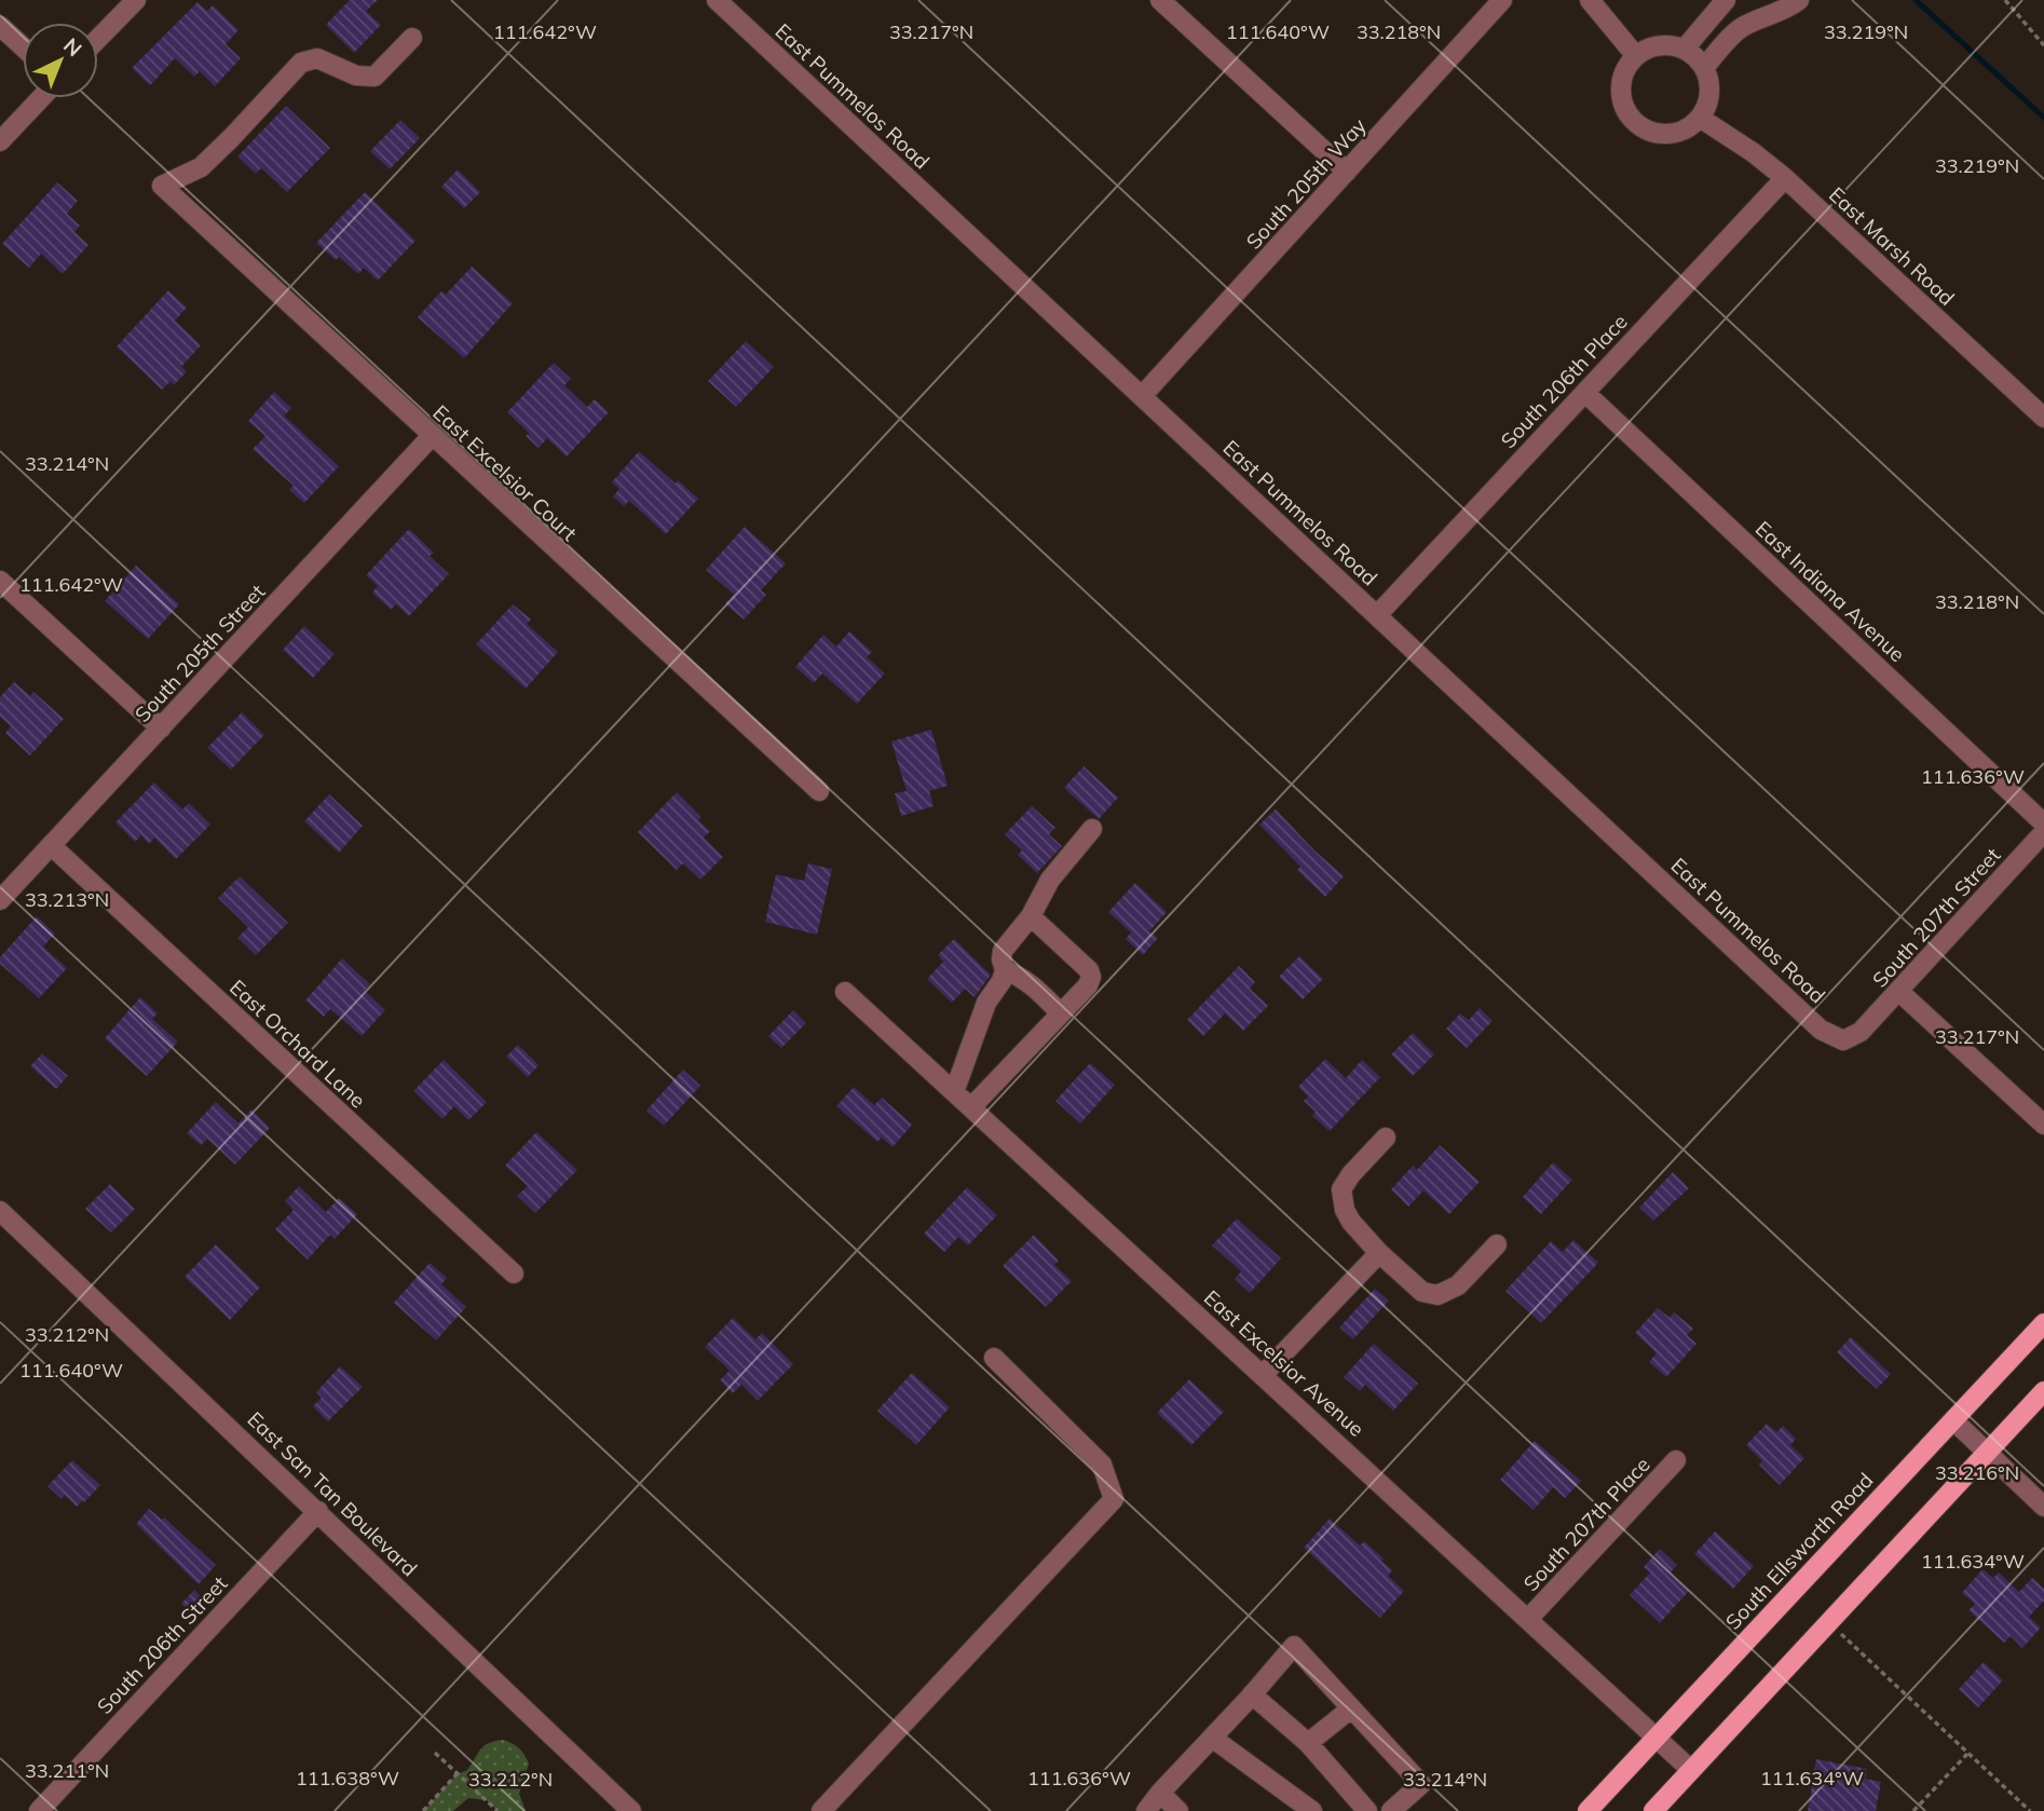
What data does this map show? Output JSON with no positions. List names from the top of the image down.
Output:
{
  "streets": {
    "main road": ["South Ellsworth Road"],
    "street": [
      "East Pummelos Road",
      "South 205th Way",
      "East Marsh Road",
      "South 206th Place",
      "East Excelsior Court",
      "East Indiana Avenue",
      "South 205th Street",
      "South 207th Street",
      "East Orchard Lane",
      "East Excelsior Avenue",
      "East San Tan Boulevard",
      "South 207th Place",
      "South 206th Street"
    ]
  },
  "crossings": [
    ["East Pummelos Road", "South 205th Way"],
    ["East Pummelos Road", "South 206th Place"],
    ["East Pummelos Road", "South 207th Street"],
    ["East Marsh Road", "South 206th Place"],
    ["South 206th Place", "East Indiana Avenue"],
    ["East Excelsior Court", "South 205th Street"],
    ["South 205th Street", "East Orchard Lane"],
    ["East Excelsior Avenue", "South 207th Place"],
    ["East Excelsior Avenue", "South Ellsworth Road"],
    ["East San Tan Boulevard", "South 206th Street"]
  ],
  "north": "top right",
  "coordinates": [
    "33.217°N",
    "33.218°N",
    "33.219°N",
    "111.642°W",
    "111.640°W",
    "33.214°N",
    "111.636°W",
    "33.213°N",
    "33.212°N",
    "33.216°N",
    "111.634°W",
    "33.211°N",
    "111.638°W"
  ]
}
